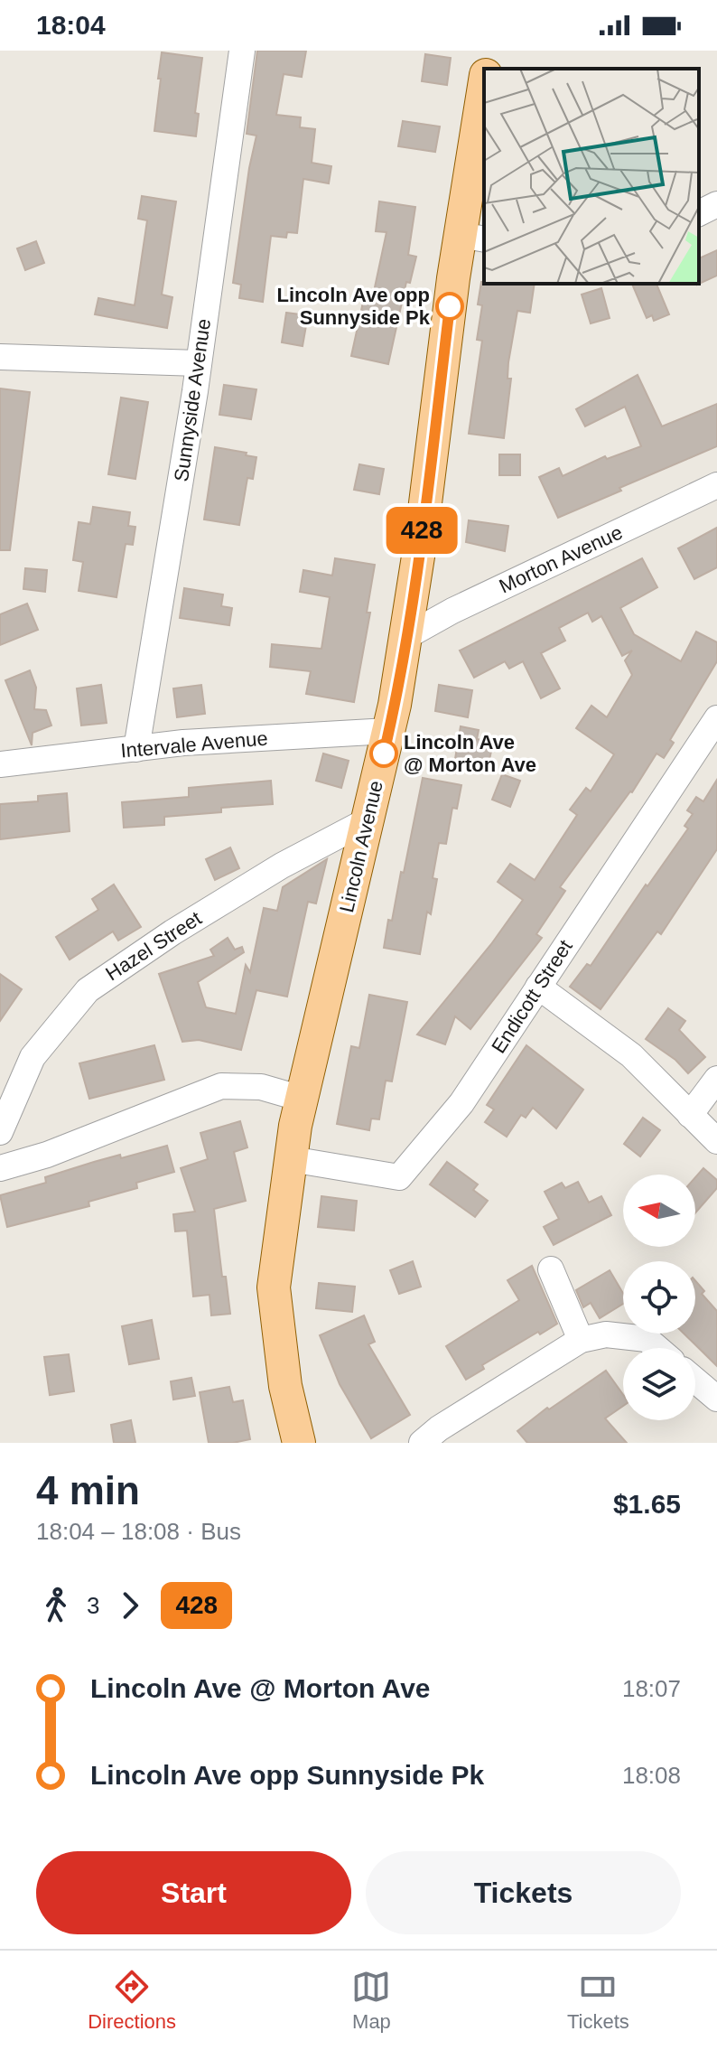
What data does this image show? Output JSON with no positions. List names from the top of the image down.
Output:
{
  "streets": {
    "main road": ["Lincoln Avenue"],
    "street": [
      "Sunnyside Avenue",
      "Morton Avenue",
      "Intervale Avenue",
      "Hazel Street",
      "Endicott Street"
    ]
  },
  "crossings": [
    ["Sunnyside Avenue", "Intervale Avenue"],
    ["Morton Avenue", "Lincoln Avenue"],
    ["Intervale Avenue", "Lincoln Avenue"],
    ["Lincoln Avenue", "Hazel Street"],
    ["Lincoln Avenue", "Endicott Street"]
  ],
  "places": ["Lincoln Ave opp Sunnyside Pk", "Lincoln Ave @ Morton Ave"],
  "lines": ["bus line 428"],
  "north": "left",
  "page": {
    "status": "18:04",
    "on_map": "428",
    "heading": ["4 min", "18:04 – 18:08 · Bus", "$1.65"],
    "legs": ["3", "428"],
    "list": [
      {
        "name": "Lincoln Ave @ Morton Ave",
        "value": "18:07"
      },
      {
        "name": "Lincoln Ave opp Sunnyside Pk",
        "value": "18:08"
      }
    ],
    "buttons": ["Start", "Tickets"],
    "tabs": ["Directions", "Map", "Tickets"]
  }
}
